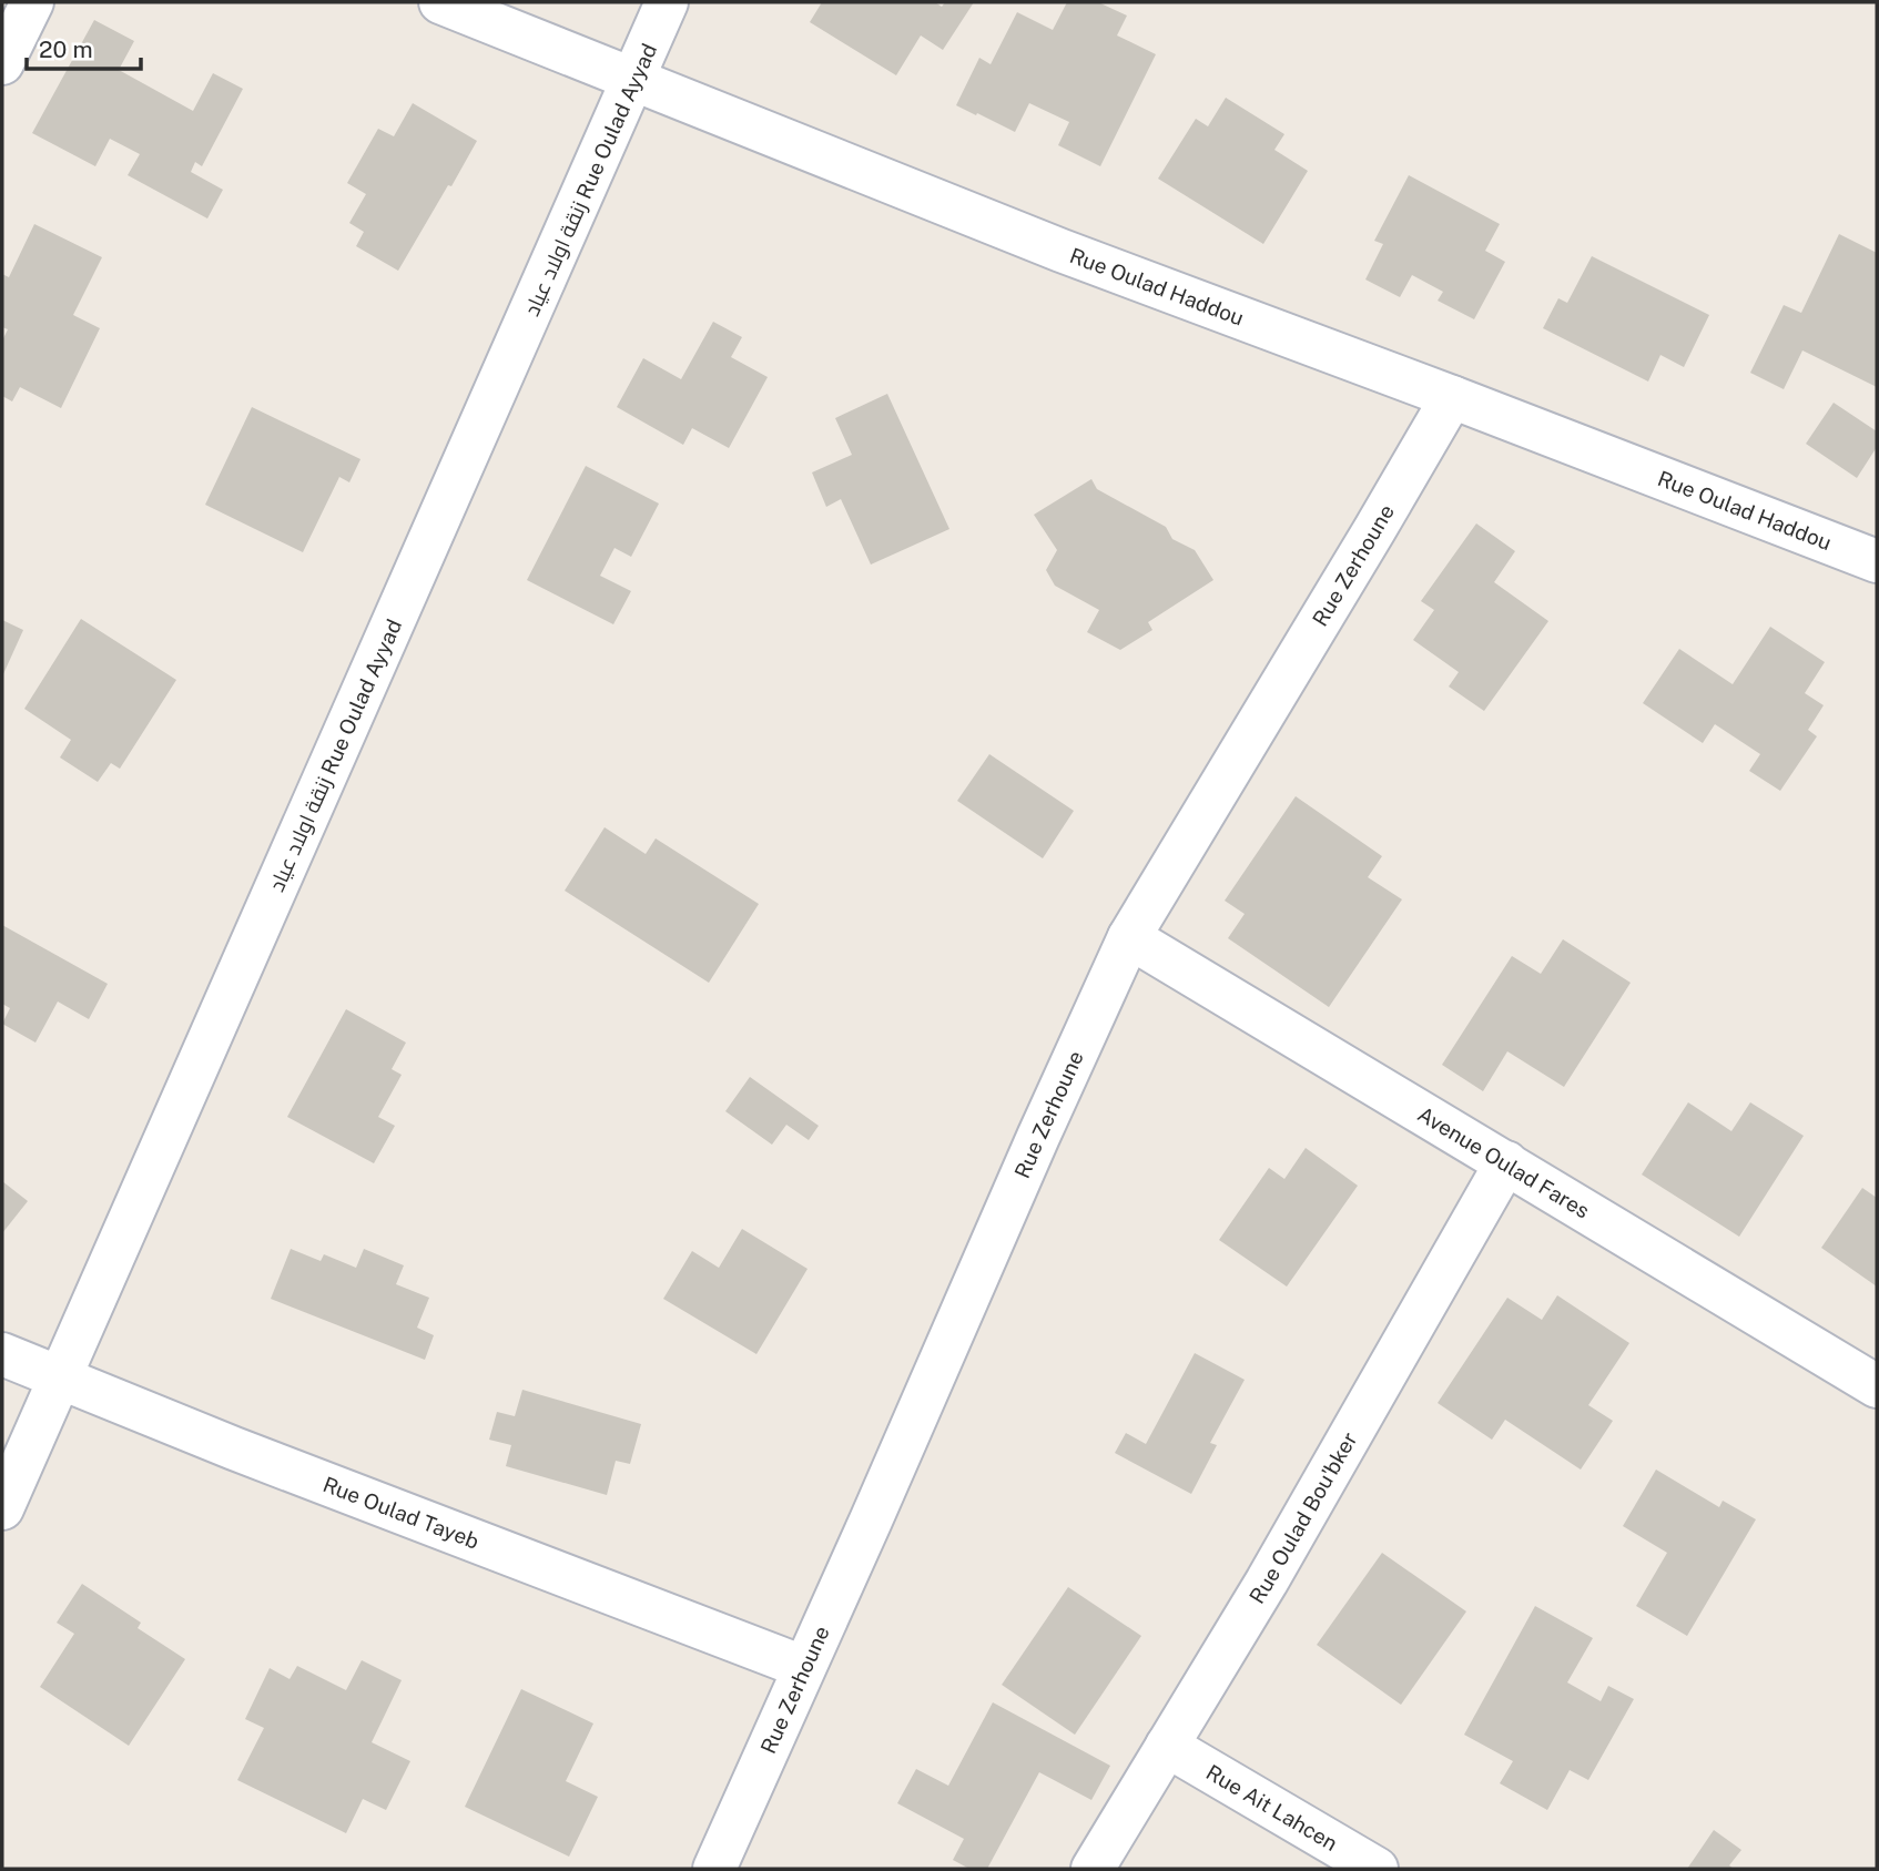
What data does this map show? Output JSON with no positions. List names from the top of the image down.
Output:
{
  "streets": {
    "street": [
      "زنقة اولاد عياد Rue Oulad Ayyad",
      "Rue Oulad Haddou",
      "Rue Zerhoune",
      "Avenue Oulad Fares",
      "Rue Oulad Tayeb",
      "Rue Oulad Bou'bker",
      "Rue Ait Lahcen"
    ]
  },
  "crossings": [
    ["زنقة اولاد عياد Rue Oulad Ayyad", "Rue Oulad Haddou"],
    ["زنقة اولاد عياد Rue Oulad Ayyad", "Rue Oulad Tayeb"],
    ["Rue Oulad Haddou", "Rue Zerhoune"],
    ["Rue Zerhoune", "Avenue Oulad Fares"],
    ["Rue Zerhoune", "Rue Oulad Tayeb"],
    ["Avenue Oulad Fares", "Rue Oulad Bou'bker"],
    ["Rue Oulad Bou'bker", "Rue Ait Lahcen"]
  ],
  "scale_bar": "20 m"
}
